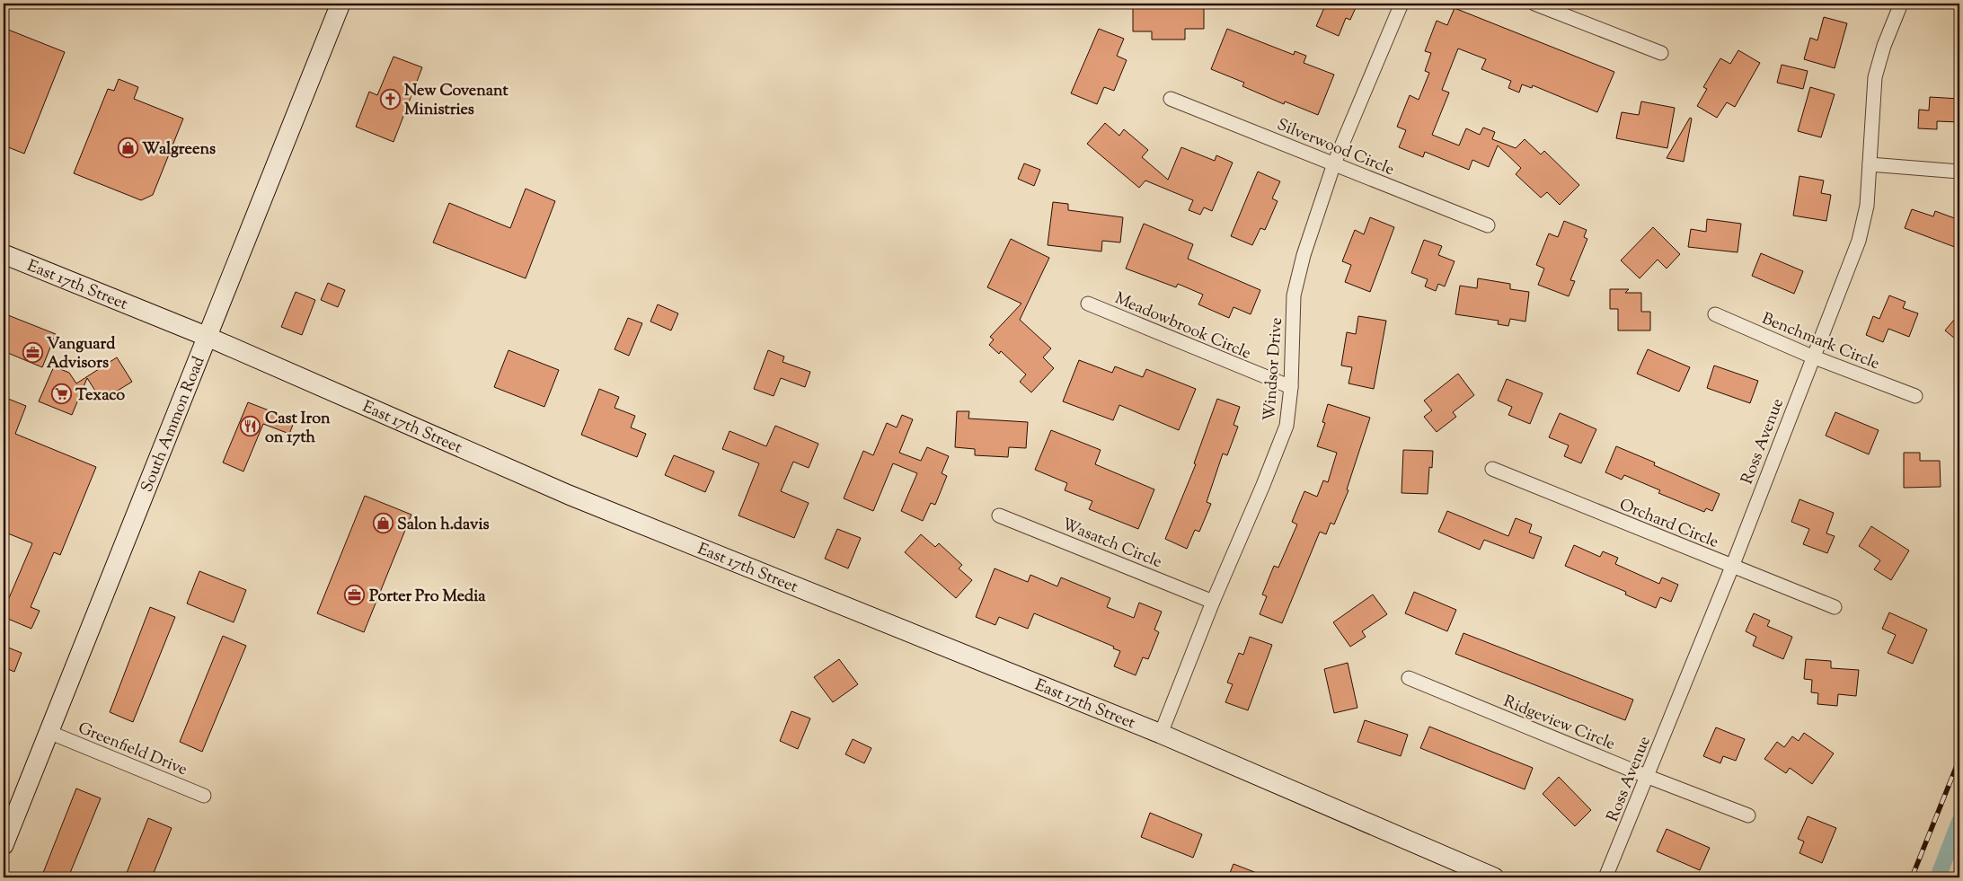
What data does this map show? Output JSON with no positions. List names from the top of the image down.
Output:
{
  "streets": {
    "main road": ["East 17th Street", "South Ammon Road"],
    "street": [
      "Silverwood Circle",
      "Meadowbrook Circle",
      "Benchmark Circle",
      "Windsor Drive",
      "Ross Avenue",
      "Orchard Circle",
      "Wasatch Circle",
      "Ridgeview Circle",
      "Greenfield Drive"
    ]
  },
  "crossings": [
    ["Silverwood Circle", "Windsor Drive"],
    ["East 17th Street", "Windsor Drive"],
    ["East 17th Street", "South Ammon Road"],
    ["Meadowbrook Circle", "Windsor Drive"],
    ["Benchmark Circle", "Ross Avenue"],
    ["Windsor Drive", "Wasatch Circle"],
    ["South Ammon Road", "Greenfield Drive"],
    ["Ross Avenue", "Orchard Circle"],
    ["Ross Avenue", "Ridgeview Circle"]
  ],
  "places": {
    "church": ["New Covenant Ministries"],
    "shop": ["Walgreens", "Salon h.davis"],
    "office": ["Vanguard Advisors", "Porter Pro Media"],
    "supermarket": ["Texaco"],
    "restaurant": ["Cast Iron on 17th"]
  }
}
